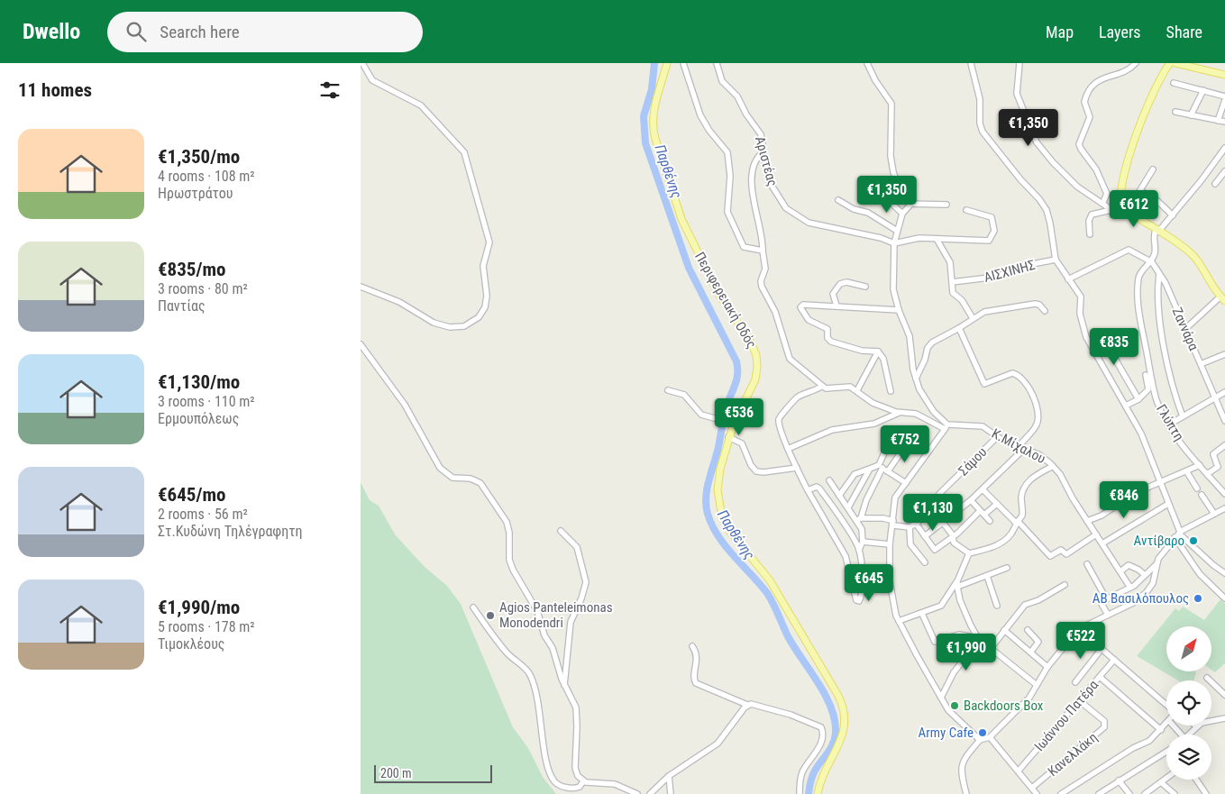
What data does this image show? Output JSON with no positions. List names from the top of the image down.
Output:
{
  "streets": {
    "main road": ["Περιφερειακή Οδός"],
    "street": [
      "Αριστέας",
      "ΑΙΣΧΙΝΗΣ",
      "Ζαννάρα",
      "Γλύπτη",
      "Κ.Μίχαλου",
      "Σάμου",
      "Ιωάννου Πατέρα",
      "Κανελλάκη"
    ]
  },
  "crossings": [
    ["Ζαννάρα", "Γλύπτη"],
    ["Κ.Μίχαλου", "Σάμου"],
    ["Ιωάννου Πατέρα", "Κανελλάκη"]
  ],
  "water": ["Παρθένης"],
  "places": [
    "Αντίβαρο",
    "ΑΒ Βασιλόπουλος",
    "Agios Panteleimonas Monodendri",
    "Backdoors Box",
    "Army Cafe"
  ],
  "scale_bar": "200 m",
  "north": "top right",
  "page": {
    "header": "Dwello",
    "search": "Search here",
    "nav": ["Map", "Layers", "Share"],
    "heading": "11 homes",
    "price": [
      "€1,350",
      "€1,350",
      "€612",
      "€835",
      "€536",
      "€752",
      "€846",
      "€1,130",
      "€645",
      "€522",
      "€1,990"
    ],
    "list": [
      {
        "name": "€1,350/mo",
        "note": "4 rooms · 108 m² · Ηρωστράτου"
      },
      {
        "name": "€835/mo",
        "note": "3 rooms · 80 m² · Παντίας"
      },
      {
        "name": "€1,130/mo",
        "note": "3 rooms · 110 m² · Ερμουπόλεως"
      },
      {
        "name": "€645/mo",
        "note": "2 rooms · 56 m² · Στ.Κυδώνη Τηλέγραφητη"
      },
      {
        "name": "€1,990/mo",
        "note": "5 rooms · 178 m² · Τιμοκλέους"
      }
    ],
    "scale": "200 m"
  }
}
